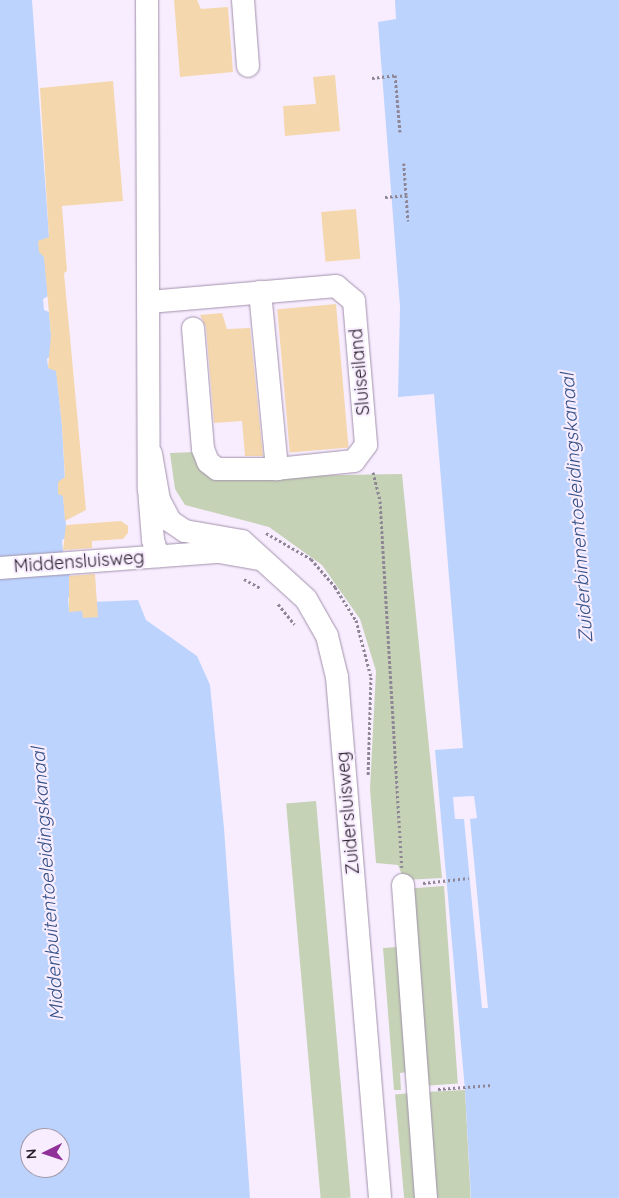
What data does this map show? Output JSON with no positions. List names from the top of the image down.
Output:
{
  "streets": {
    "street": ["Sluiseiland", "Middensluisweg", "Zuidersluisweg"]
  },
  "water": ["Zuiderbinnentoeleidingskanaal", "Middenbuitentoeleidingskanaal"],
  "north": "left"
}
